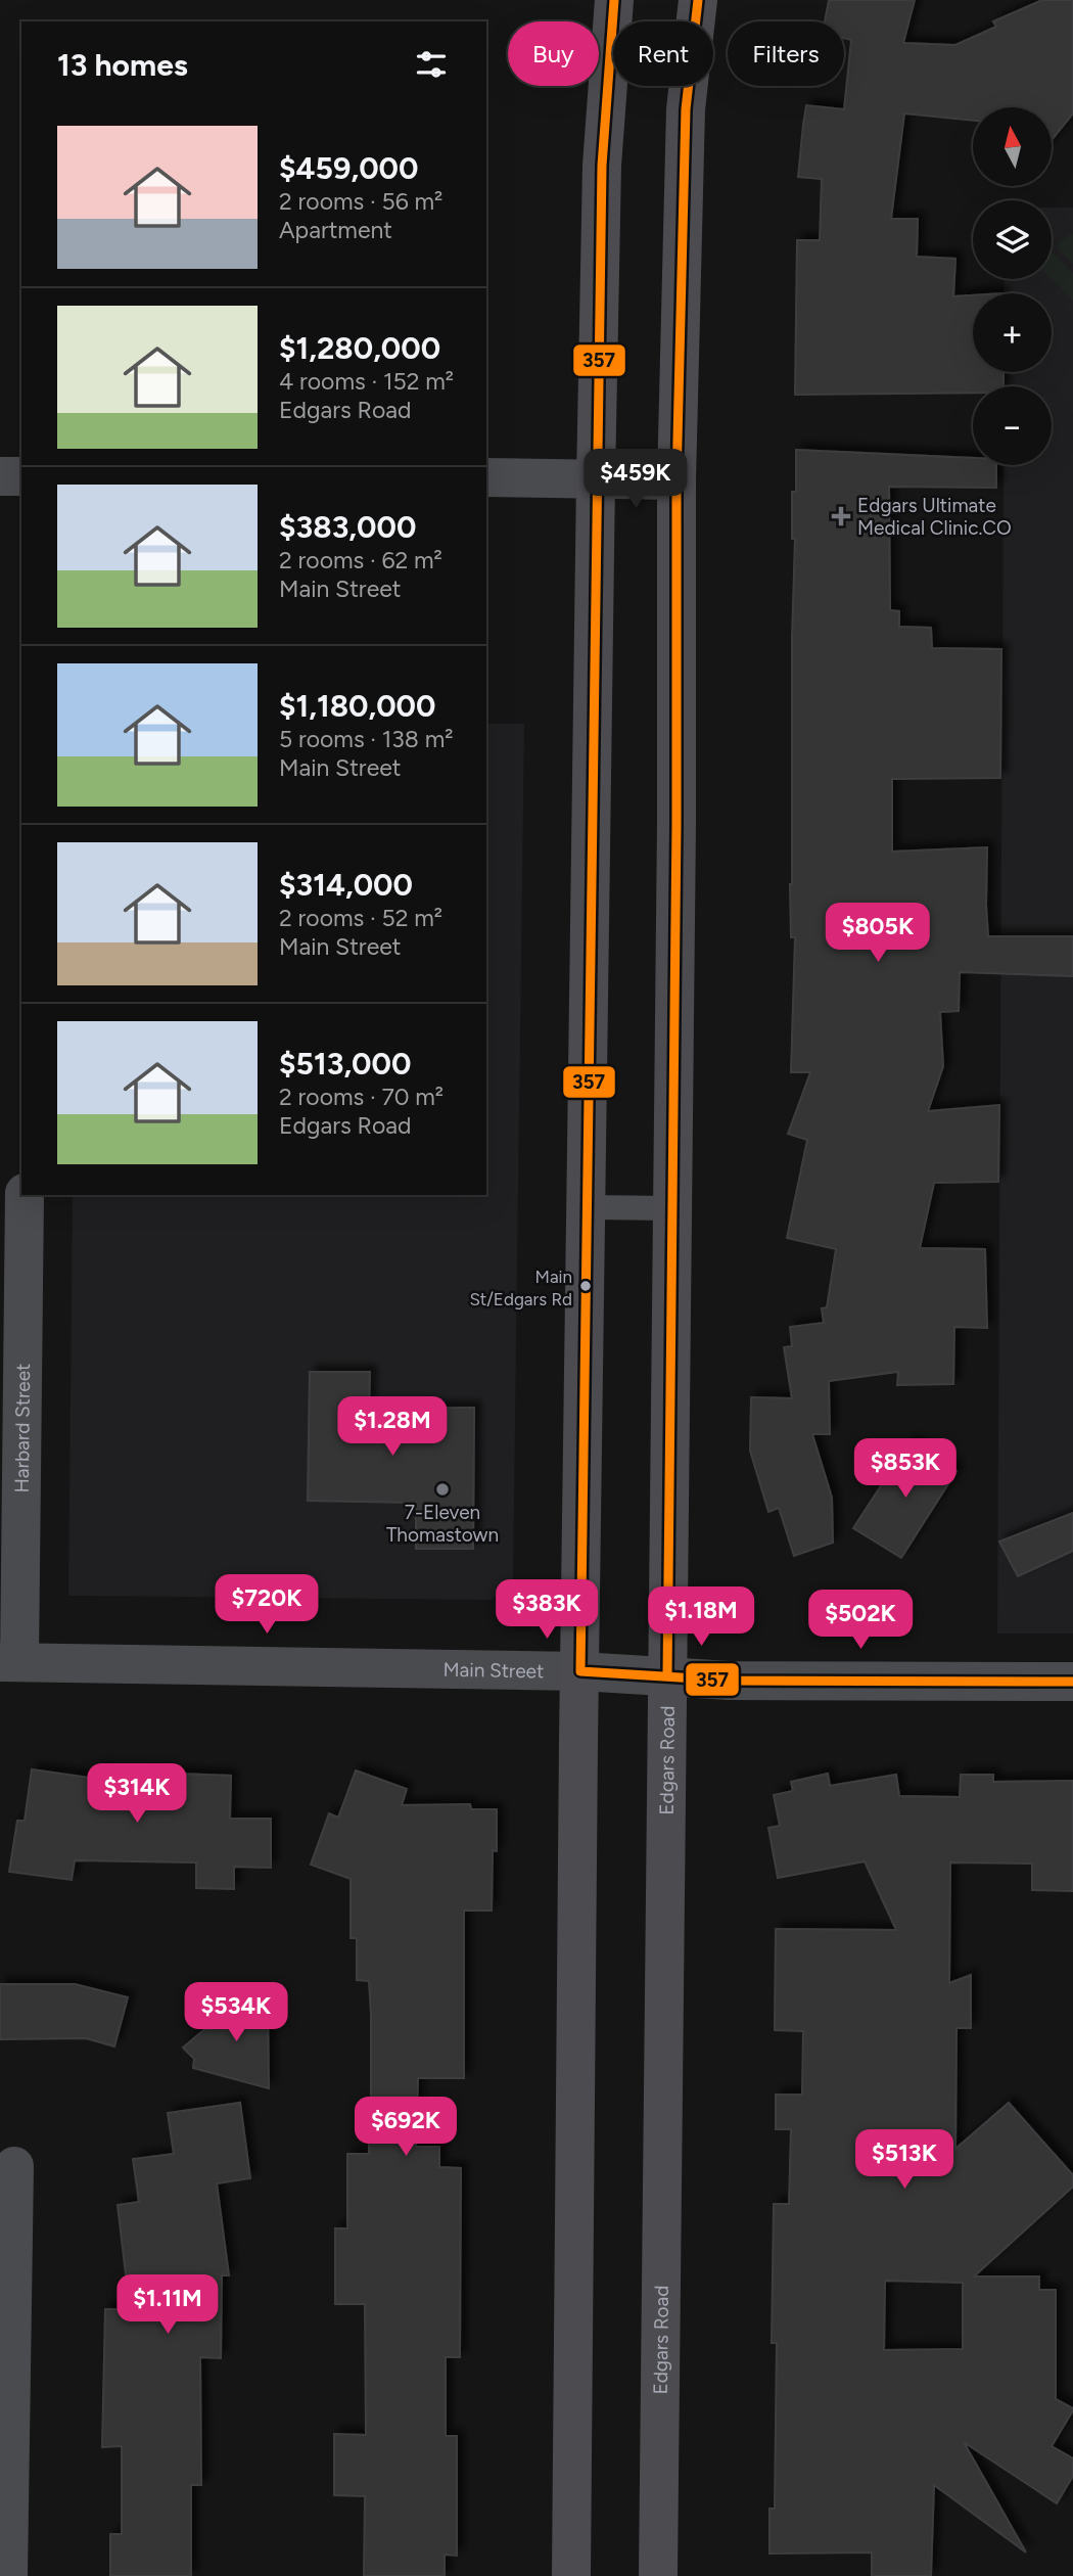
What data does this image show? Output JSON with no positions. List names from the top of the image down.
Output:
{
  "streets": {
    "main road": ["Edgars Road"],
    "street": ["Harbard Street", "Main Street"]
  },
  "crossings": [
    ["Harbard Street", "Main Street"],
    ["Main Street", "Edgars Road"]
  ],
  "places": {
    "health": ["Edgars Ultimate Medical Clinic.CO"],
    "other": ["Main St/Edgars Rd", "7-Eleven Thomastown"]
  },
  "lines": ["transit line 357"],
  "north": "top",
  "page": {
    "chip": ["Buy", "Rent", "Filters"],
    "heading": "13 homes",
    "map_buttons": ["+", "−"],
    "list": [
      {
        "name": "$459,000",
        "note": "2 rooms · 56 m² · Apartment"
      },
      {
        "name": "$1,280,000",
        "note": "4 rooms · 152 m² · Edgars Road"
      },
      {
        "name": "$383,000",
        "note": "2 rooms · 62 m² · Main Street"
      },
      {
        "name": "$1,180,000",
        "note": "5 rooms · 138 m² · Main Street"
      },
      {
        "name": "$314,000",
        "note": "2 rooms · 52 m² · Main Street"
      },
      {
        "name": "$513,000",
        "note": "2 rooms · 70 m² · Edgars Road"
      }
    ],
    "price": [
      "$459K",
      "$805K",
      "$1.28M",
      "$853K",
      "$720K",
      "$383K",
      "$1.18M",
      "$502K",
      "$314K",
      "$534K",
      "$692K",
      "$513K",
      "$1.11M"
    ]
  }
}
